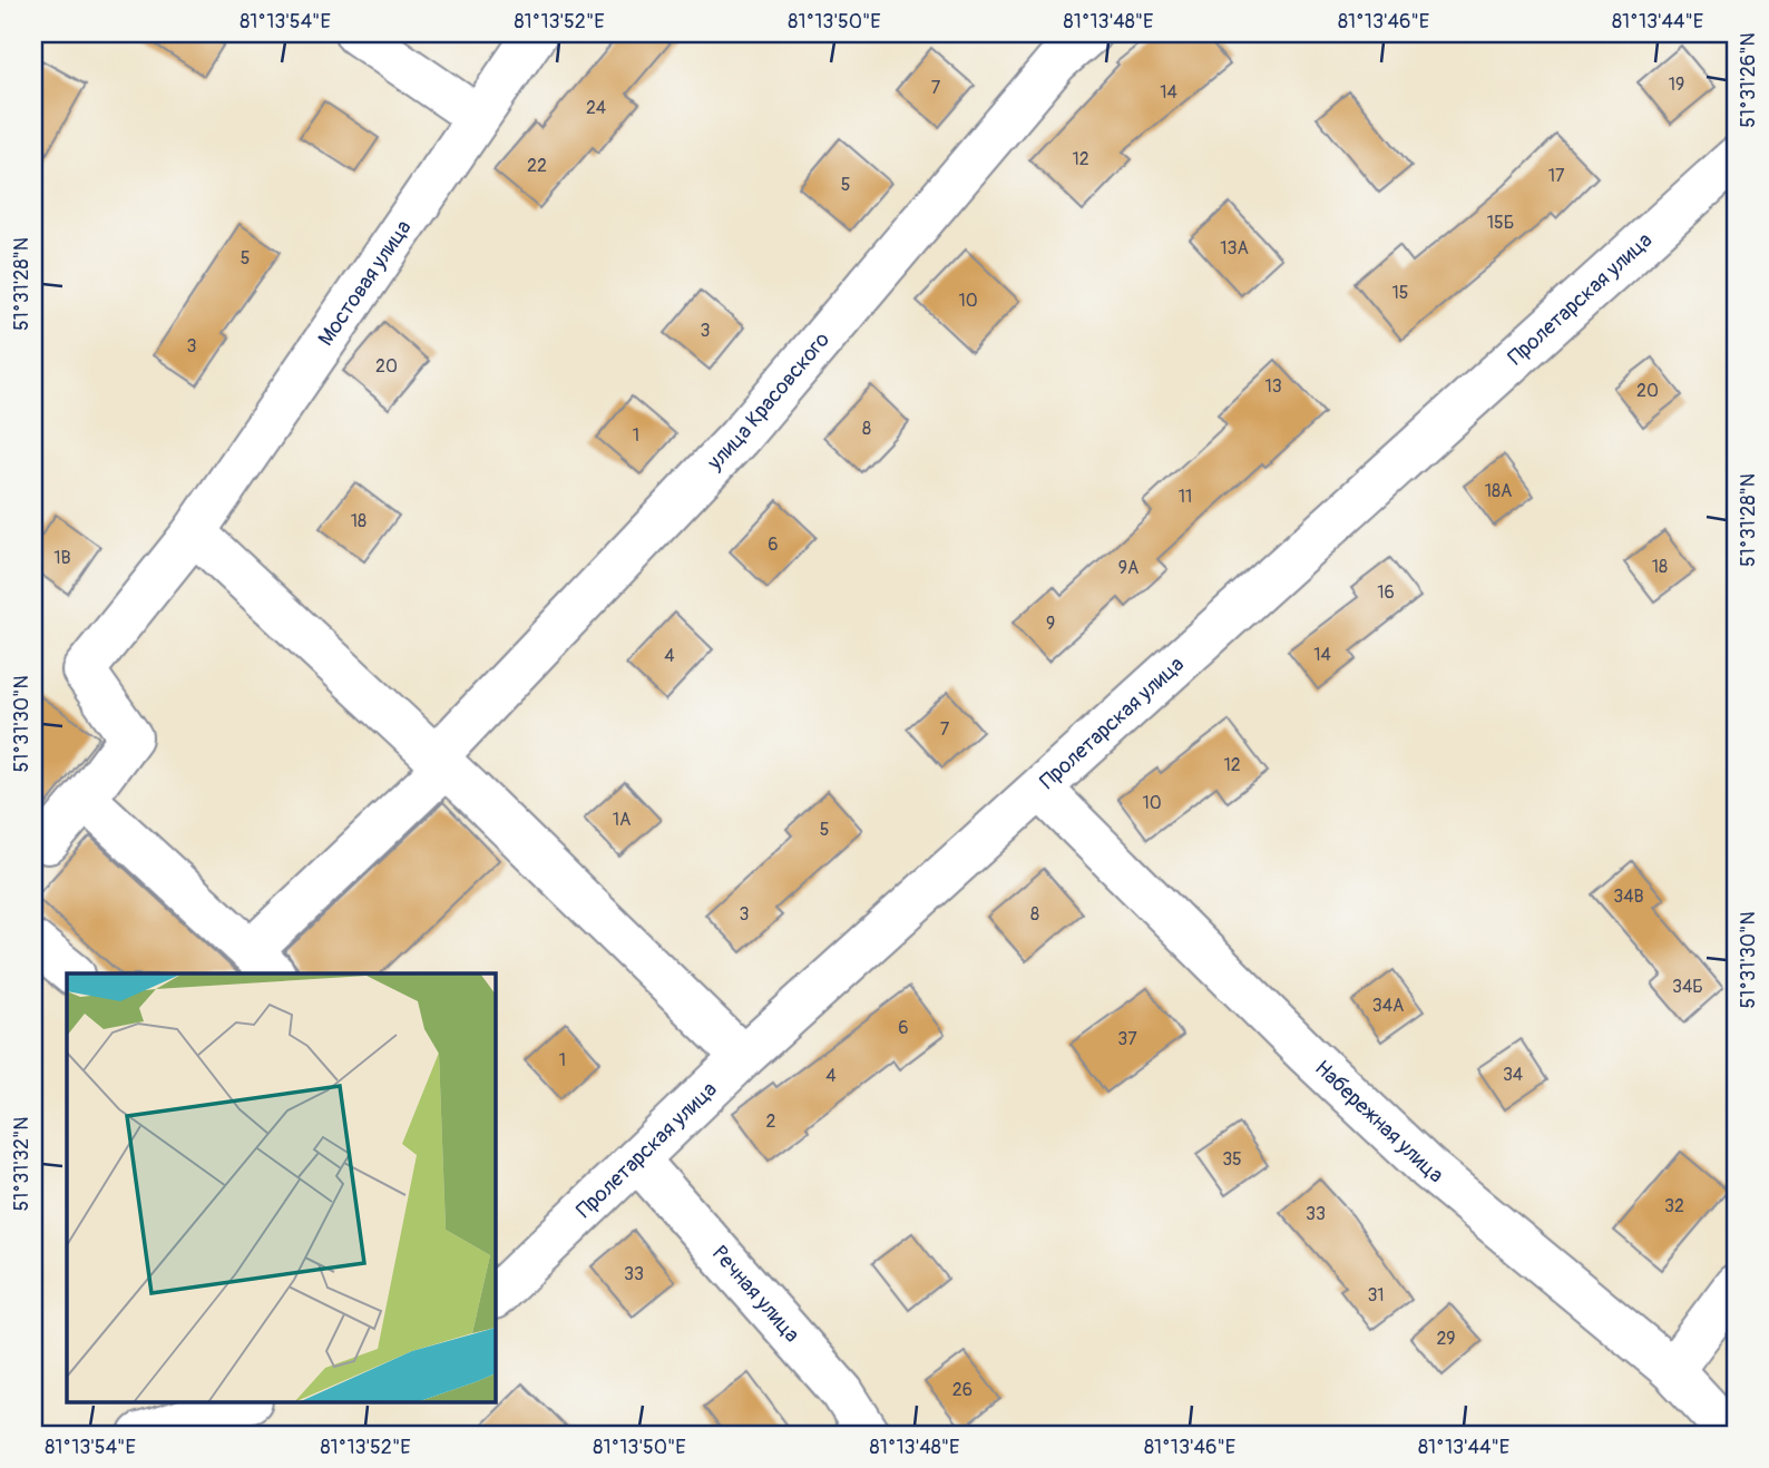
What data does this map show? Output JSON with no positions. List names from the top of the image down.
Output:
{
  "streets": {
    "street": [
      "Мостовая улица",
      "Пролетарская улица",
      "улица Красовского",
      "Набережная улица",
      "Речная улица"
    ]
  },
  "crossings": [
    ["Пролетарская улица", "Набережная улица"],
    ["Пролетарская улица", "Речная улица"]
  ],
  "house_numbers": [
    "19",
    "7",
    "14",
    "24",
    "12",
    "22",
    "17",
    "5",
    "15Б",
    "13А",
    "5",
    "15",
    "10",
    "3",
    "3",
    "20",
    "13",
    "20",
    "8",
    "1",
    "18А",
    "11",
    "18",
    "6",
    "1В",
    "18",
    "9А",
    "16",
    "9",
    "14",
    "4",
    "7",
    "12",
    "10",
    "1А",
    "5",
    "34В",
    "3",
    "8",
    "34Б",
    "34А",
    "6",
    "37",
    "1",
    "34",
    "4",
    "2",
    "35",
    "32",
    "33",
    "33",
    "31",
    "29",
    "26"
  ],
  "coordinates": [
    "81°13'54\"E",
    "81°13'52\"E",
    "81°13'50\"E",
    "81°13'48\"E",
    "81°13'46\"E",
    "81°13'44\"E",
    "51°31'26\"N",
    "51°31'28\"N",
    "51°31'30\"N",
    "51°31'32\"N"
  ]
}
